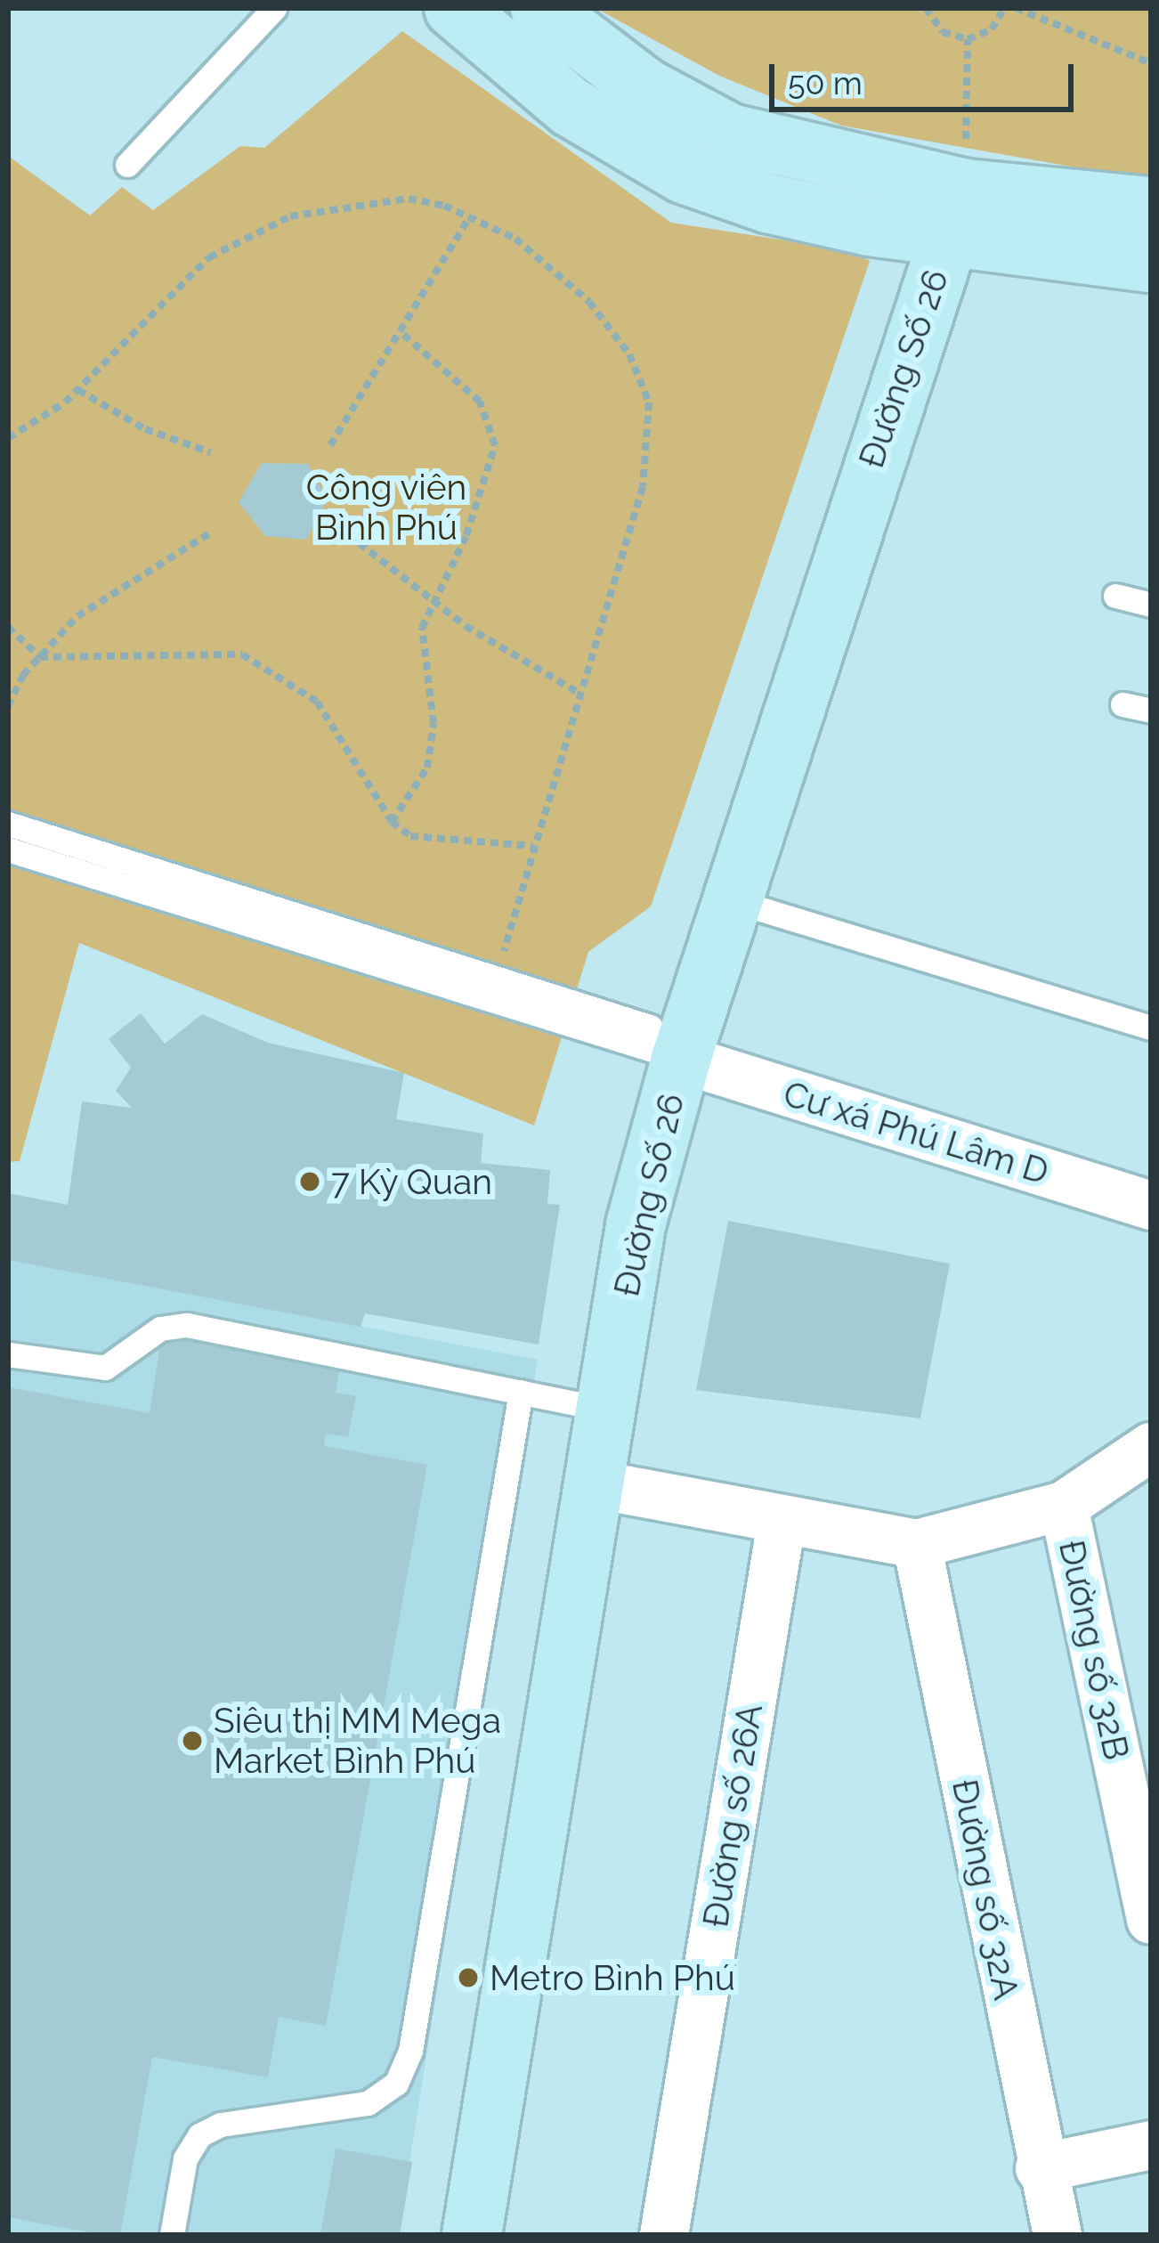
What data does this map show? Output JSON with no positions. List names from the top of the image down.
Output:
{
  "streets": {
    "street": [
      "Đường Số 26",
      "Cư xá Phú Lâm D",
      "Đường số 32B",
      "Đường số 26A",
      "Đường số 32A"
    ]
  },
  "crossings": [
    ["Đường Số 26", "Cư xá Phú Lâm D"]
  ],
  "parks": ["Công viên Bình Phú"],
  "places": ["7 Kỳ Quan", "Siêu thị MM Mega Market Bình Phú", "Metro Bình Phú"],
  "scale_bar": "50 m"
}
